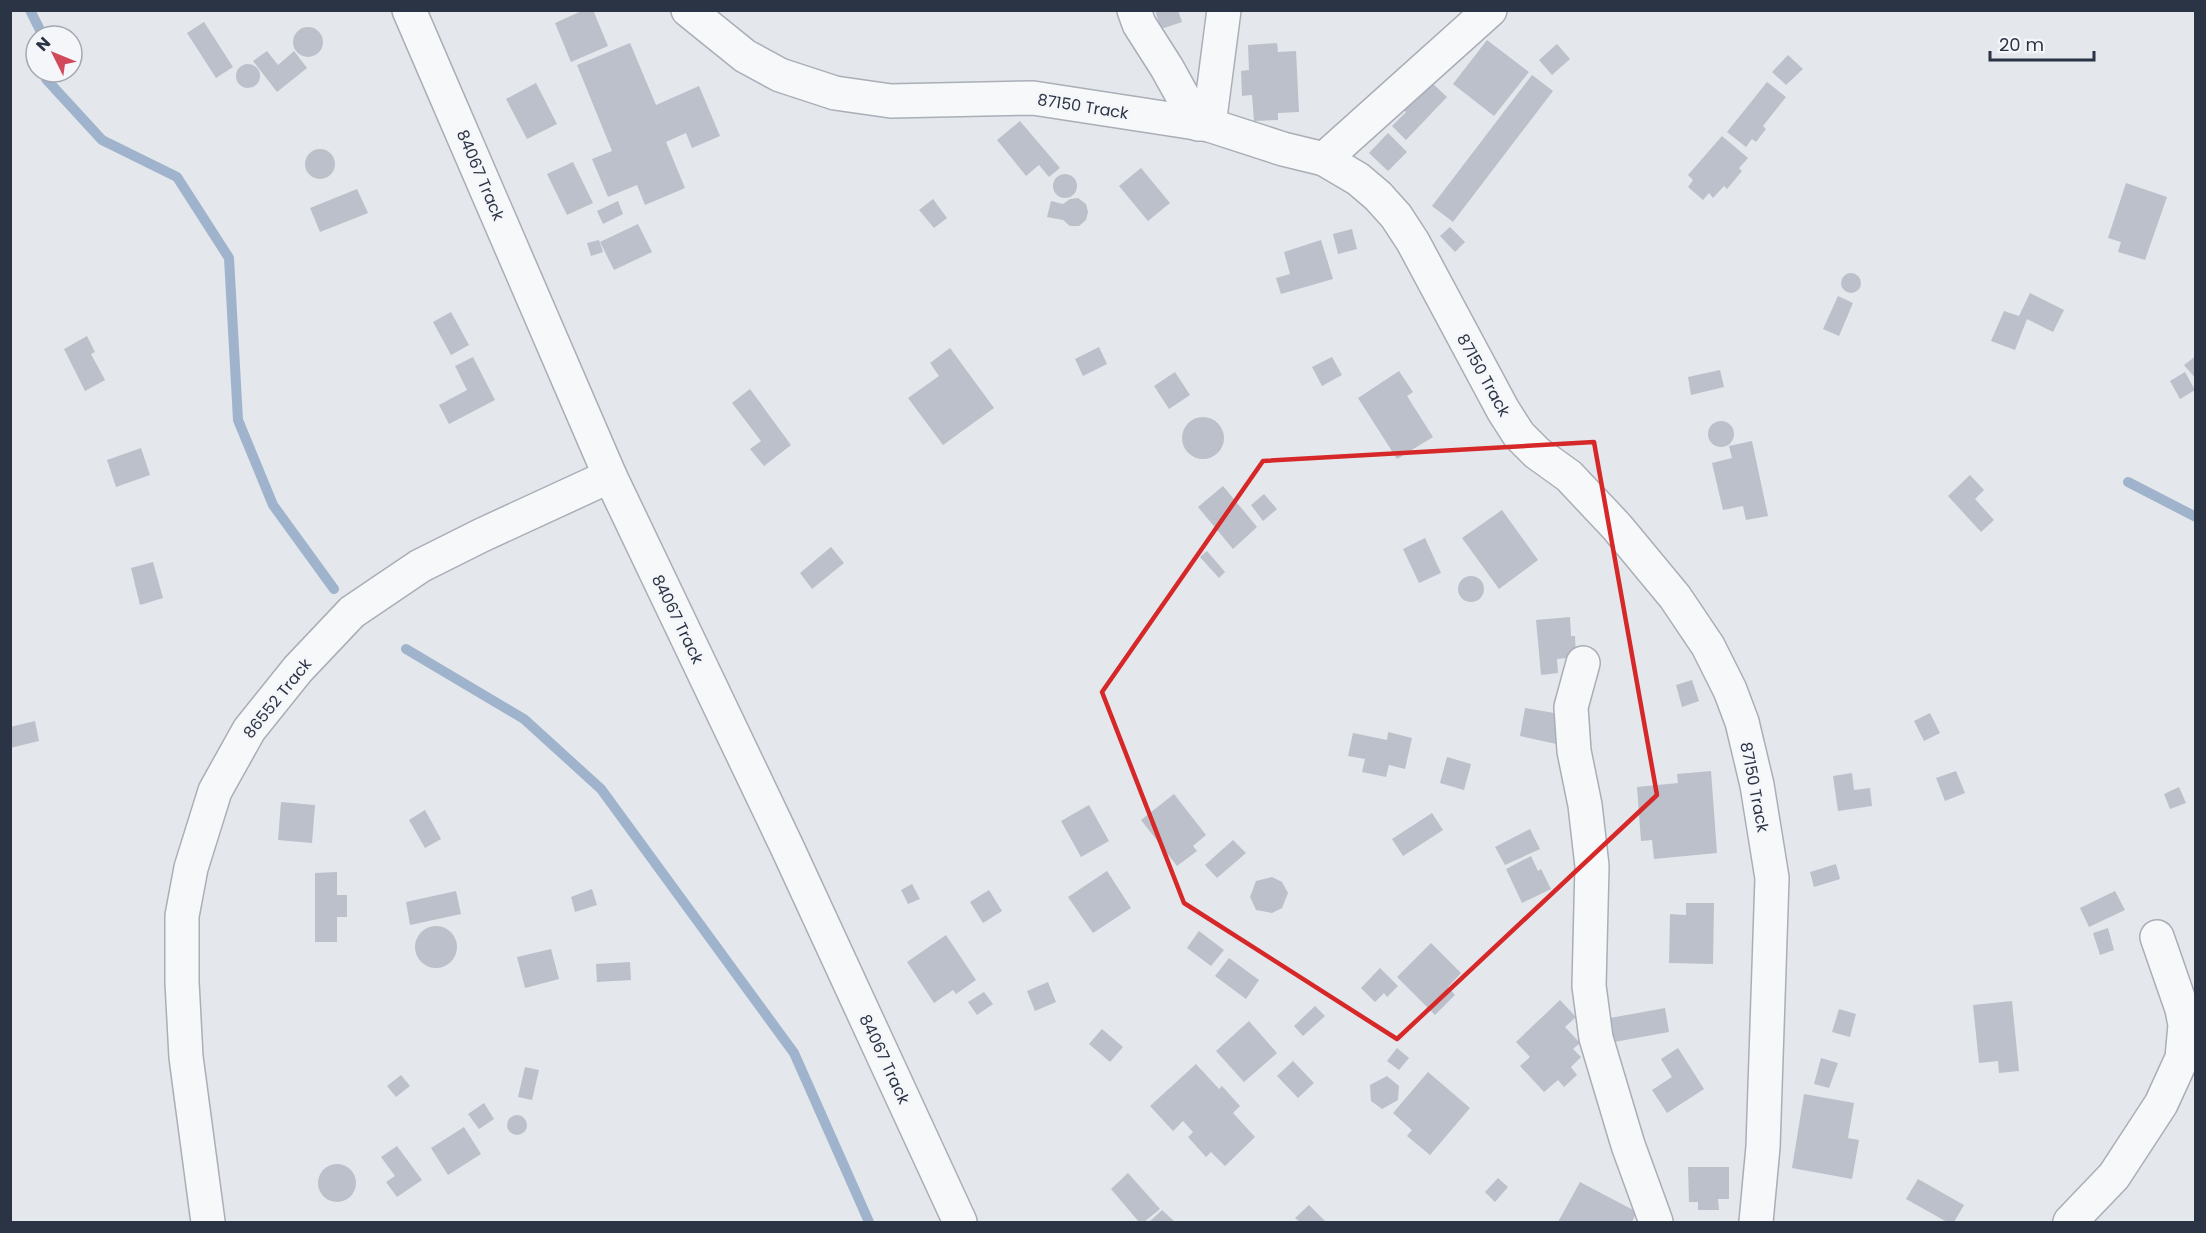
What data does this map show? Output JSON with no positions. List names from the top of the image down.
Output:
{
  "streets": {
    "street": ["87150 Track", "84067 Track", "86552 Track"]
  },
  "crossings": [
    ["84067 Track", "86552 Track"]
  ],
  "scale_bar": "20 m",
  "north": "top left"
}
